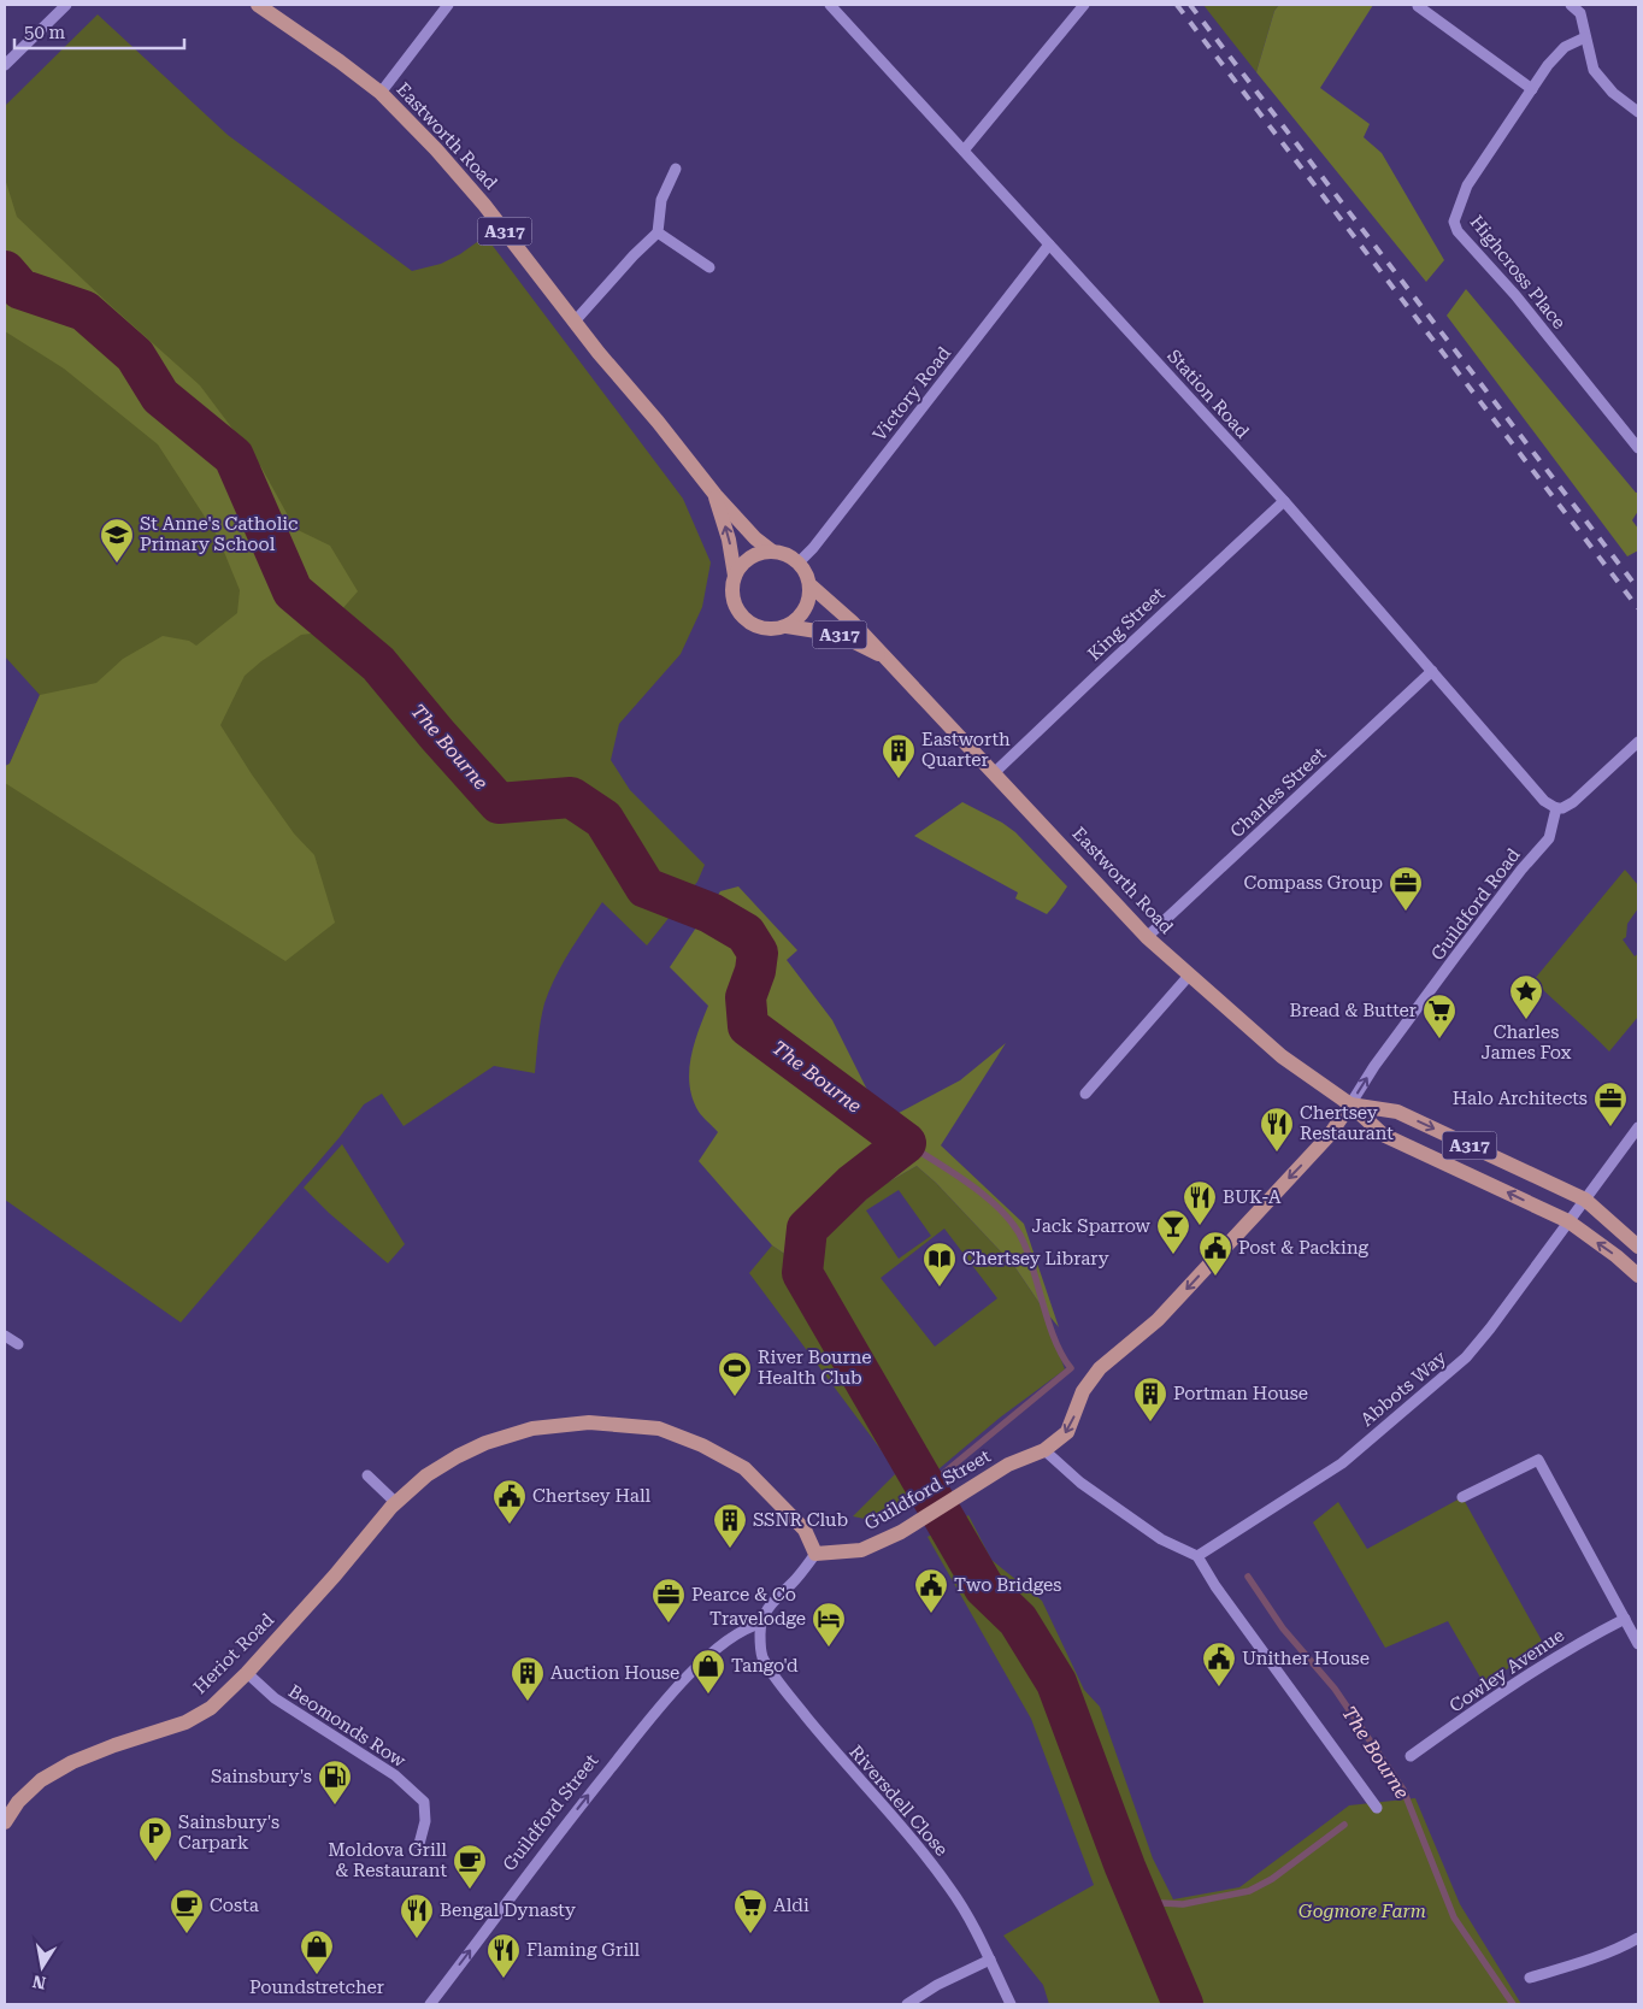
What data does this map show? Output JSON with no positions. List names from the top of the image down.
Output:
{
  "streets": {
    "main road": [
      "Eastworth Road",
      "A317",
      "Guildford Street",
      "Heriot Road"
    ],
    "street": [
      "Highcross Place",
      "Victory Road",
      "Station Road",
      "King Street",
      "Charles Street",
      "Guildford Road",
      "Abbots Way",
      "Cowley Avenue",
      "Beomonds Row",
      "Riversdell Close"
    ]
  },
  "crossings": [
    ["Eastworth Road", "A317"],
    ["Eastworth Road", "Victory Road"],
    ["Eastworth Road", "King Street"],
    ["Eastworth Road", "Charles Street"],
    ["Eastworth Road", "Guildford Road"],
    ["Eastworth Road", "Guildford Street"],
    ["A317", "Victory Road"],
    ["A317", "Guildford Road"],
    ["A317", "Abbots Way"],
    ["A317", "Guildford Street"],
    ["Victory Road", "Station Road"],
    ["Station Road", "King Street"],
    ["Station Road", "Charles Street"],
    ["Station Road", "Guildford Road"],
    ["Guildford Road", "Guildford Street"],
    ["Guildford Street", "Heriot Road"],
    ["Guildford Street", "Riversdell Close"],
    ["Heriot Road", "Beomonds Row"]
  ],
  "one_way": ["Guildford Road"],
  "water": ["The Bourne"],
  "parks": ["Gogmore Farm"],
  "places": {
    "school or university": ["St Anne's Catholic Primary School"],
    "building": [
      "Eastworth Quarter",
      "Portman House",
      "SSNR Club",
      "Auction House"
    ],
    "office": ["Compass Group", "Halo Architects", "Pearce & Co"],
    "place": ["Charles James Fox"],
    "supermarket": ["Bread & Butter", "Aldi"],
    "restaurant": [
      "Chertsey Restaurant",
      "BUK-A",
      "Bengal Dynasty",
      "Flaming Grill"
    ],
    "bar": ["Jack Sparrow"],
    "public building": [
      "Post & Packing",
      "Chertsey Hall",
      "Two Bridges",
      "Unither House"
    ],
    "library": ["Chertsey Library"],
    "sports": ["River Bourne Health Club"],
    "hotel": ["Travelodge"],
    "shop": ["Tango'd", "Poundstretcher"],
    "fuel station": ["Sainsbury's"],
    "parking": ["Sainsbury's Carpark"],
    "cafe": ["Moldova Grill & Restaurant", "Costa"]
  },
  "scale_bar": "50 m",
  "north": "bottom"
}
